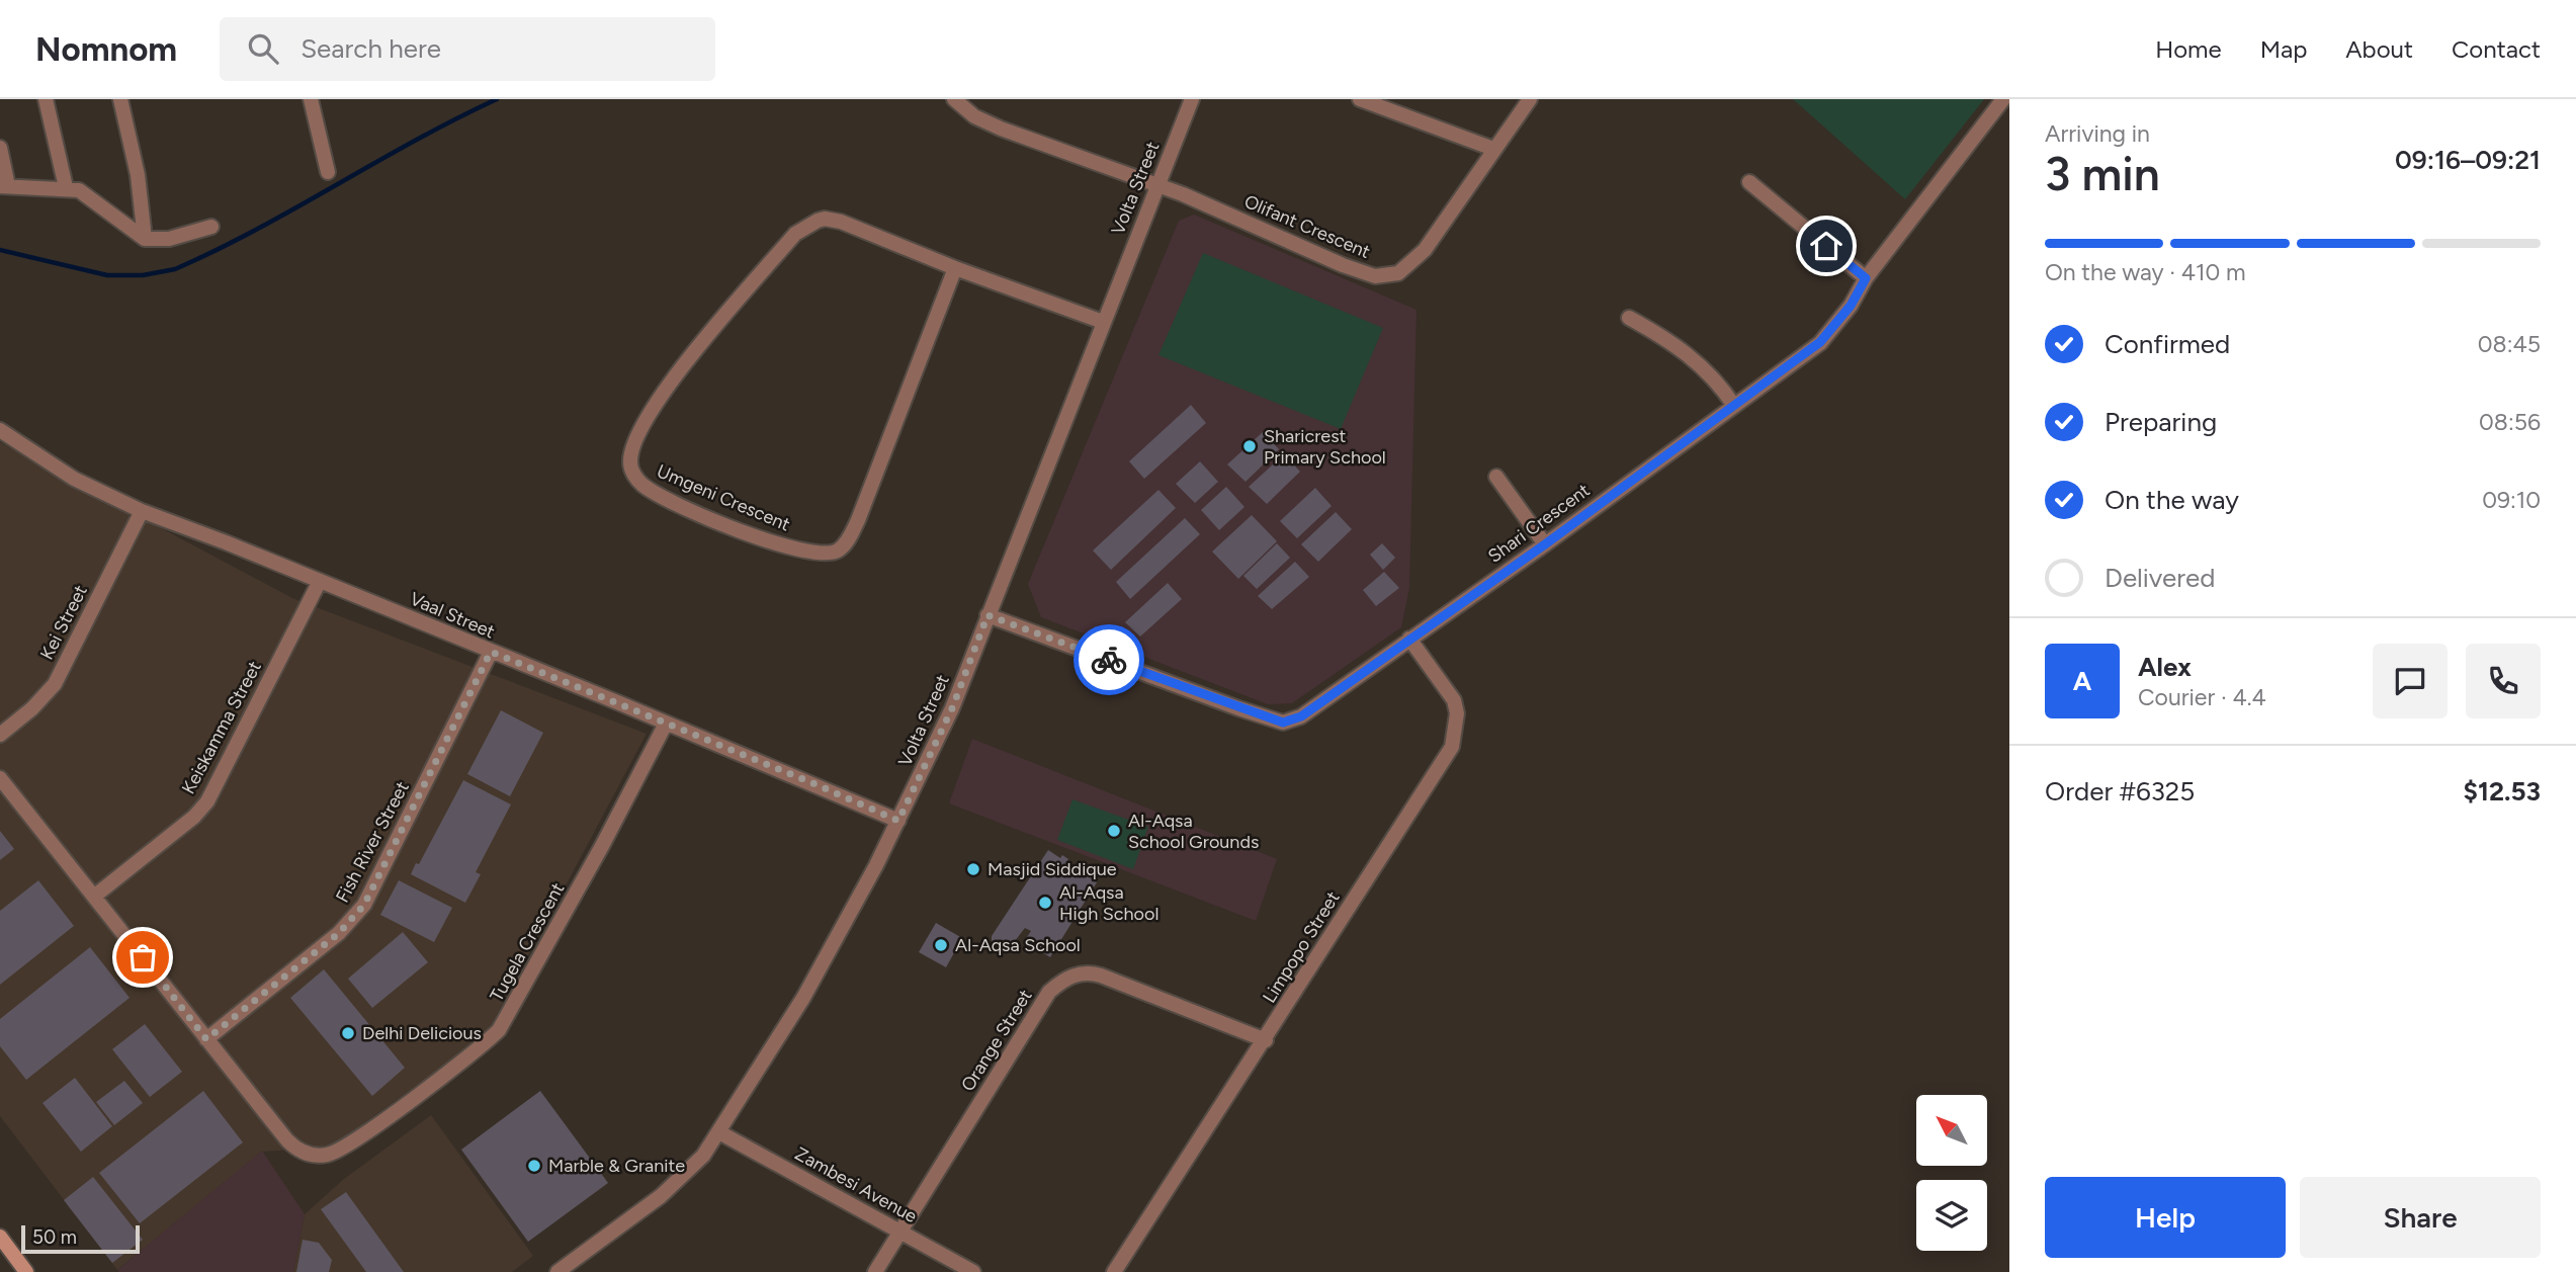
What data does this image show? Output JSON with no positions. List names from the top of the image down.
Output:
{
  "streets": {
    "street": [
      "Volta Street",
      "Olifant Crescent",
      "Umgeni Crescent",
      "Shari Crescent",
      "Vaal Street",
      "Kei Street",
      "Keiskamma Street",
      "Fish River Street",
      "Tugela Crescent",
      "Limpopo Street",
      "Orange Street",
      "Zambesi Avenue"
    ]
  },
  "crossings": [
    ["Volta Street", "Olifant Crescent"],
    ["Volta Street", "Umgeni Crescent"],
    ["Volta Street", "Shari Crescent"],
    ["Volta Street", "Vaal Street"],
    ["Volta Street", "Zambesi Avenue"],
    ["Shari Crescent", "Limpopo Street"],
    ["Vaal Street", "Kei Street"],
    ["Vaal Street", "Keiskamma Street"],
    ["Vaal Street", "Fish River Street"],
    ["Vaal Street", "Tugela Crescent"],
    ["Keiskamma Street", "Tugela Crescent"],
    ["Fish River Street", "Tugela Crescent"],
    ["Limpopo Street", "Orange Street"],
    ["Orange Street", "Zambesi Avenue"]
  ],
  "places": [
    "Sharicrest Primary School",
    "Al-Aqsa School Grounds",
    "Masjid Siddique",
    "Al-Aqsa High School",
    "Al-Aqsa School",
    "Delhi Delicious",
    "Marble & Granite"
  ],
  "scale_bar": "50 m",
  "north": "top left",
  "page": {
    "header": "Nomnom",
    "search": "Search here",
    "nav": [
      "Home",
      "Map",
      "About",
      "Contact"
    ],
    "heading": ["3 min", "Arriving in", "09:16–09:21"],
    "panel": [
      "Alex",
      "Courier · 4.4",
      "Order #6325",
      "$12.53"
    ],
    "bar": "On the way · 410 m",
    "list": [
      ["Confirmed", "08:45"],
      ["Preparing", "08:56"],
      ["On the way", "09:10"],
      "Delivered"
    ],
    "round": "A",
    "buttons": ["Help", "Share"],
    "scale": "50 m"
  }
}
